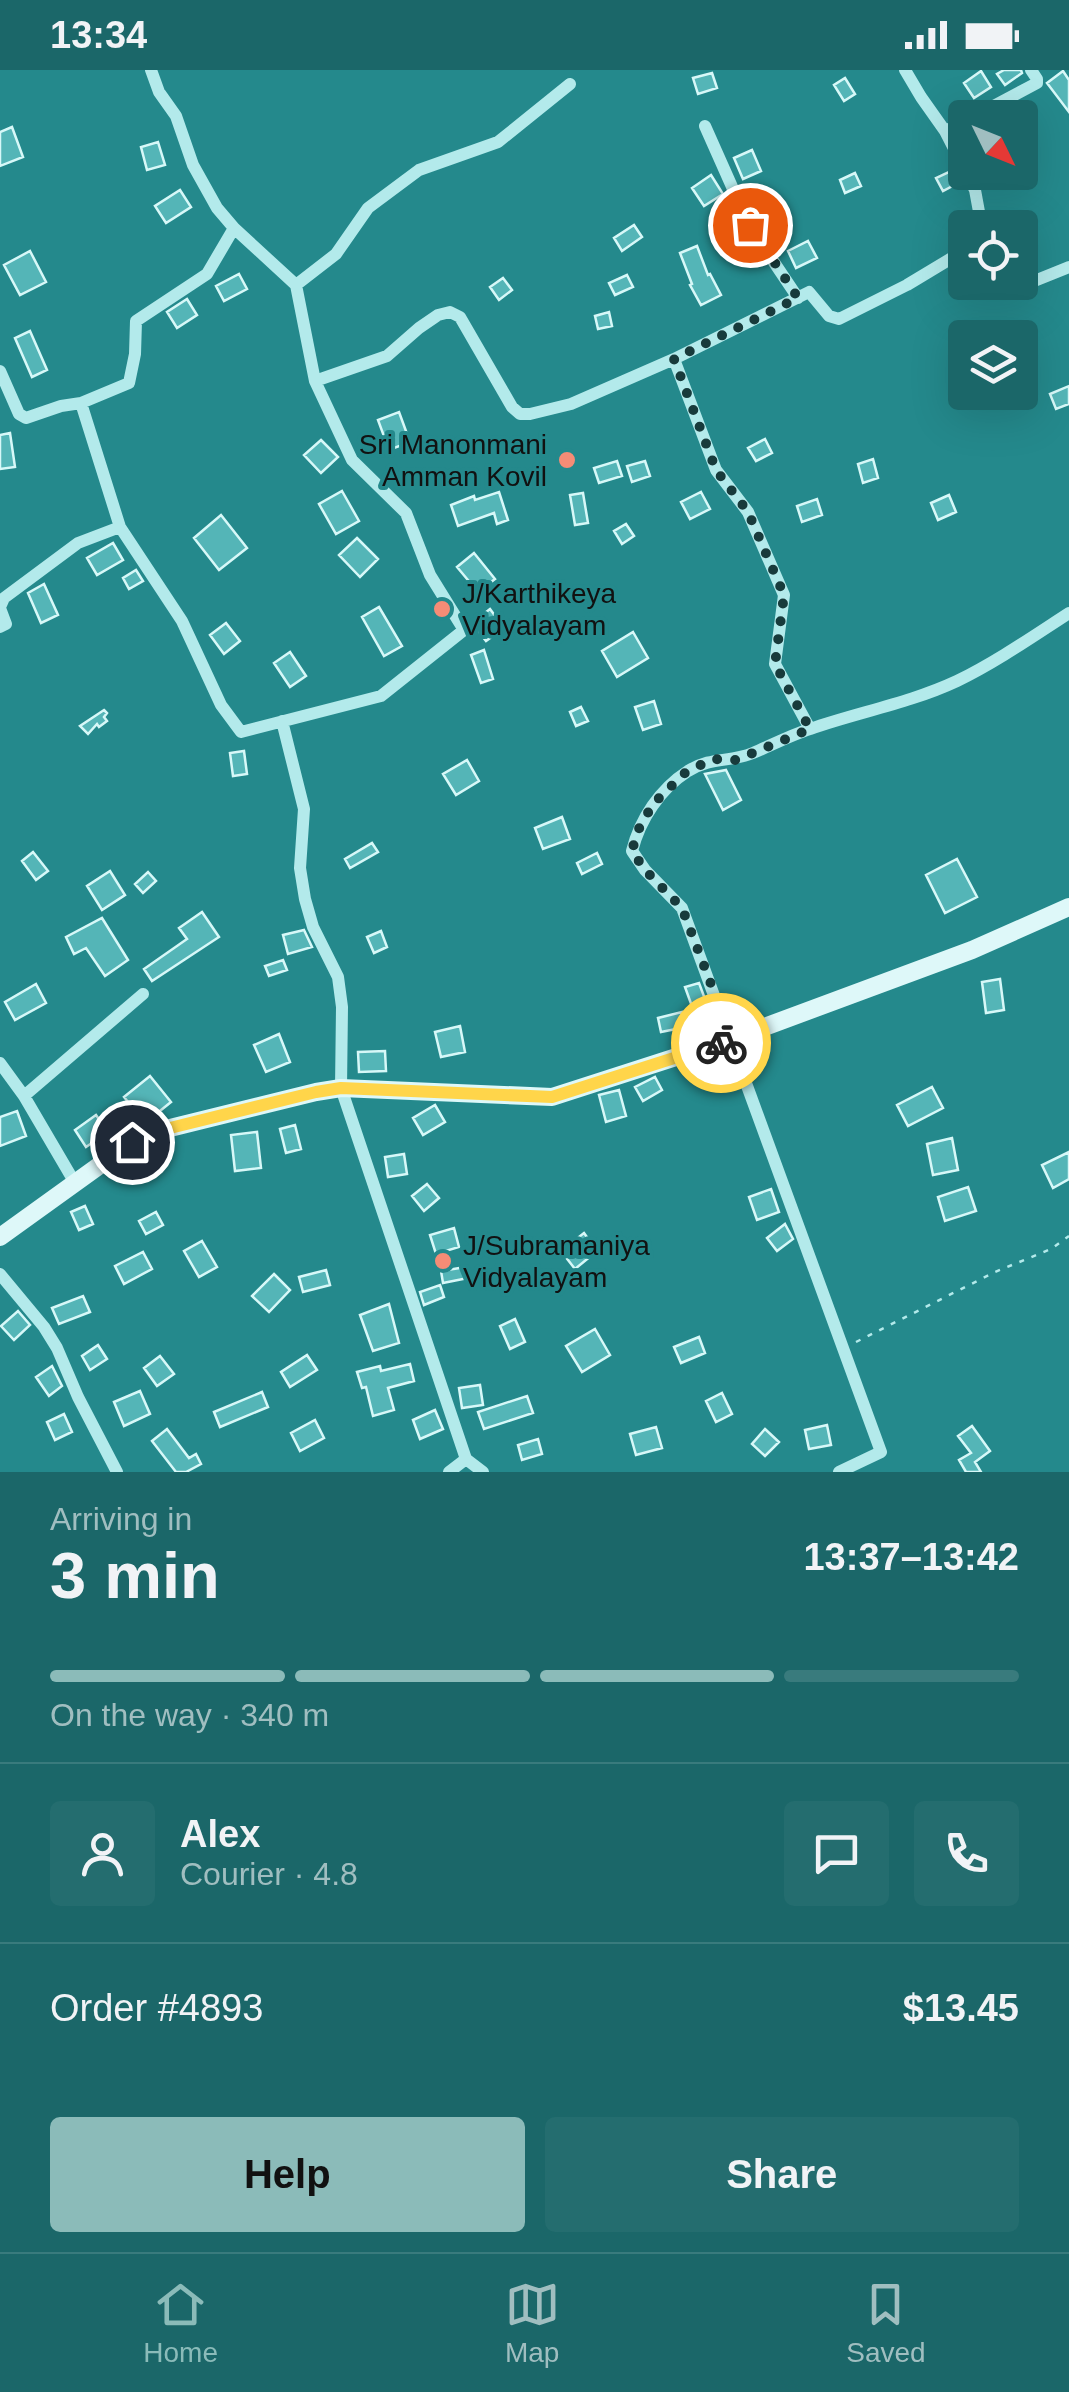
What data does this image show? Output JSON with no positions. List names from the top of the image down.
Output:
{
  "places": ["Sri Manonmani Amman Kovil", "J/Karthikeya Vidyalayam", "J/Subramaniya Vidyalayam"],
  "north": "bottom right",
  "page": {
    "status": "13:34",
    "heading": ["3 min", "Arriving in", "13:37–13:42"],
    "panel": [
      "Alex",
      "Courier · 4.8",
      "Order #4893",
      "$13.45"
    ],
    "bar": "On the way · 340 m",
    "buttons": ["Help", "Share"],
    "tabs": ["Home", "Map", "Saved"]
  }
}
